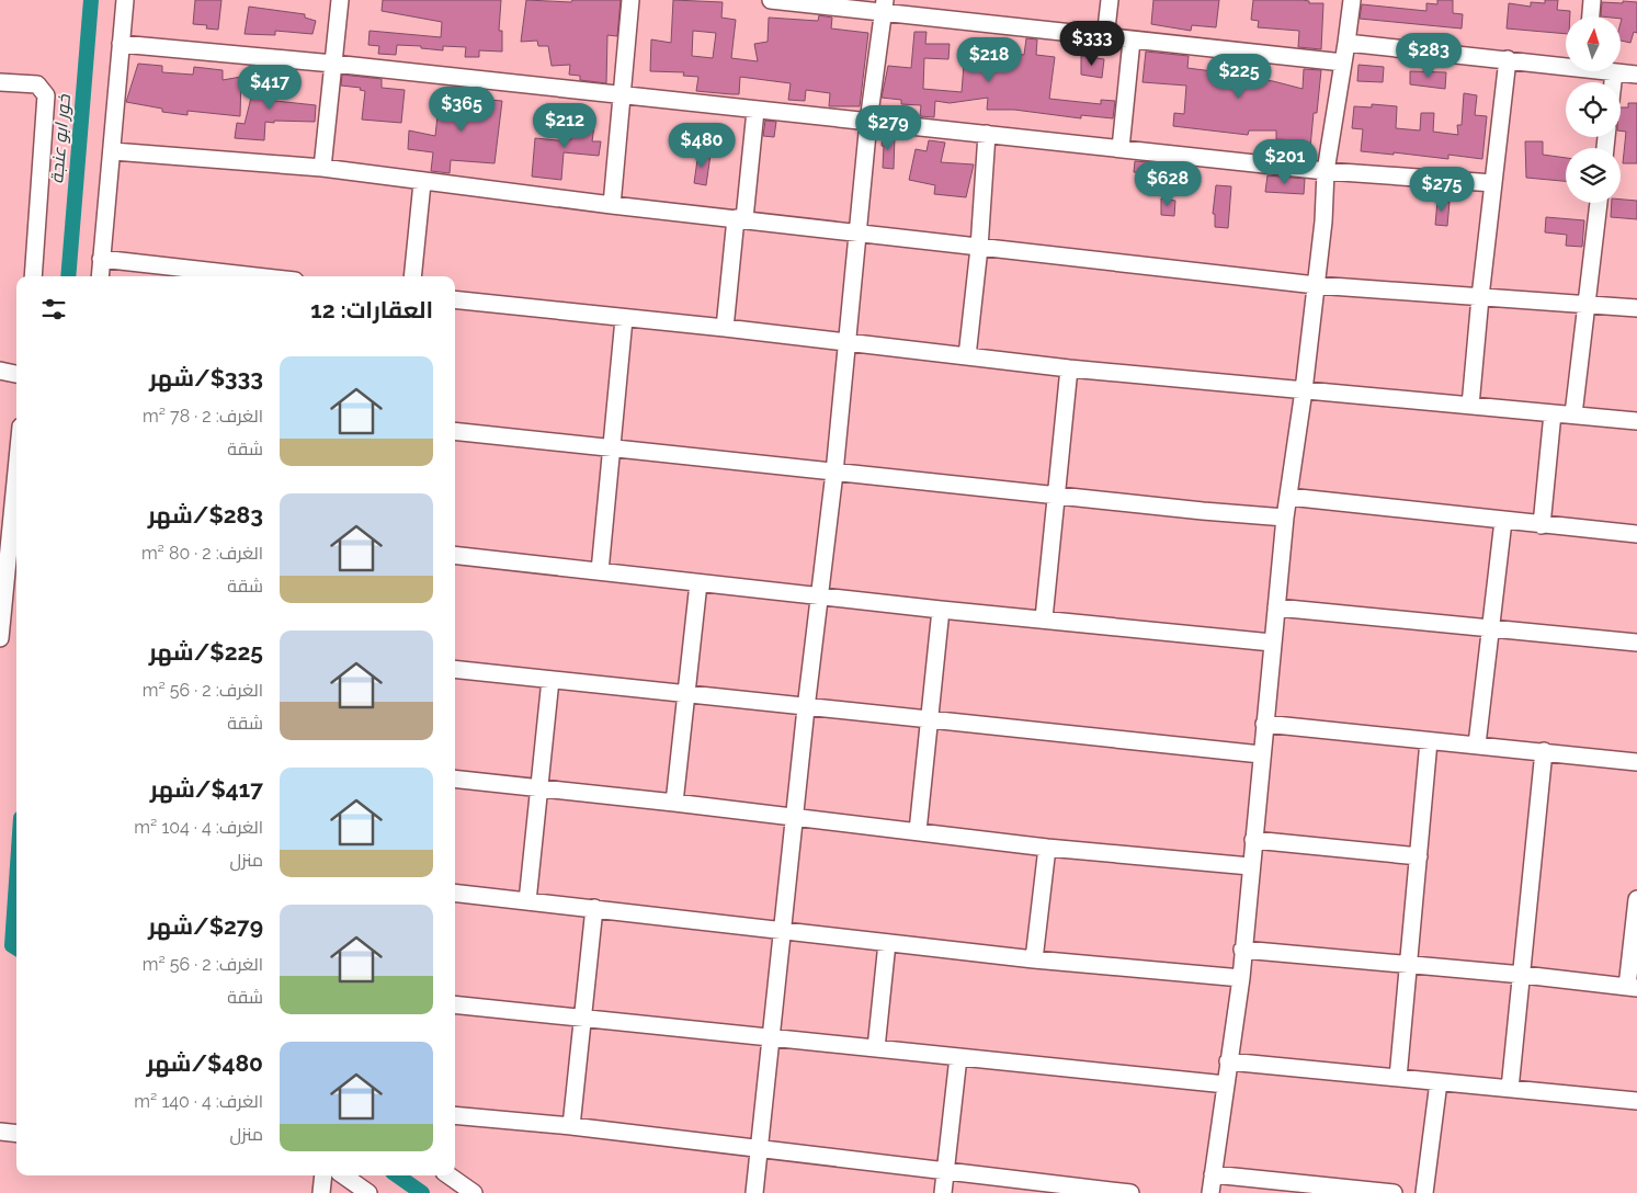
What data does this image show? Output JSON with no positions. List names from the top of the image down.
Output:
{
  "water": ["خور ابو عنجة"],
  "north": "top",
  "page": {
    "price": [
      "$333",
      "$283",
      "$218",
      "$225",
      "$417",
      "$365",
      "$212",
      "$279",
      "$480",
      "$201",
      "$628",
      "$275"
    ],
    "heading": "العقارات: 12",
    "list": [
      {
        "name": "$333/شهر",
        "note": "الغرف: 2 · 78 m² · شقة"
      },
      {
        "name": "$283/شهر",
        "note": "الغرف: 2 · 80 m² · شقة"
      },
      {
        "name": "$225/شهر",
        "note": "الغرف: 2 · 56 m² · شقة"
      },
      {
        "name": "$417/شهر",
        "note": "الغرف: 4 · 104 m² · منزل"
      },
      {
        "name": "$279/شهر",
        "note": "الغرف: 2 · 56 m² · شقة"
      },
      {
        "name": "$480/شهر",
        "note": "الغرف: 4 · 140 m² · منزل"
      }
    ]
  }
}
